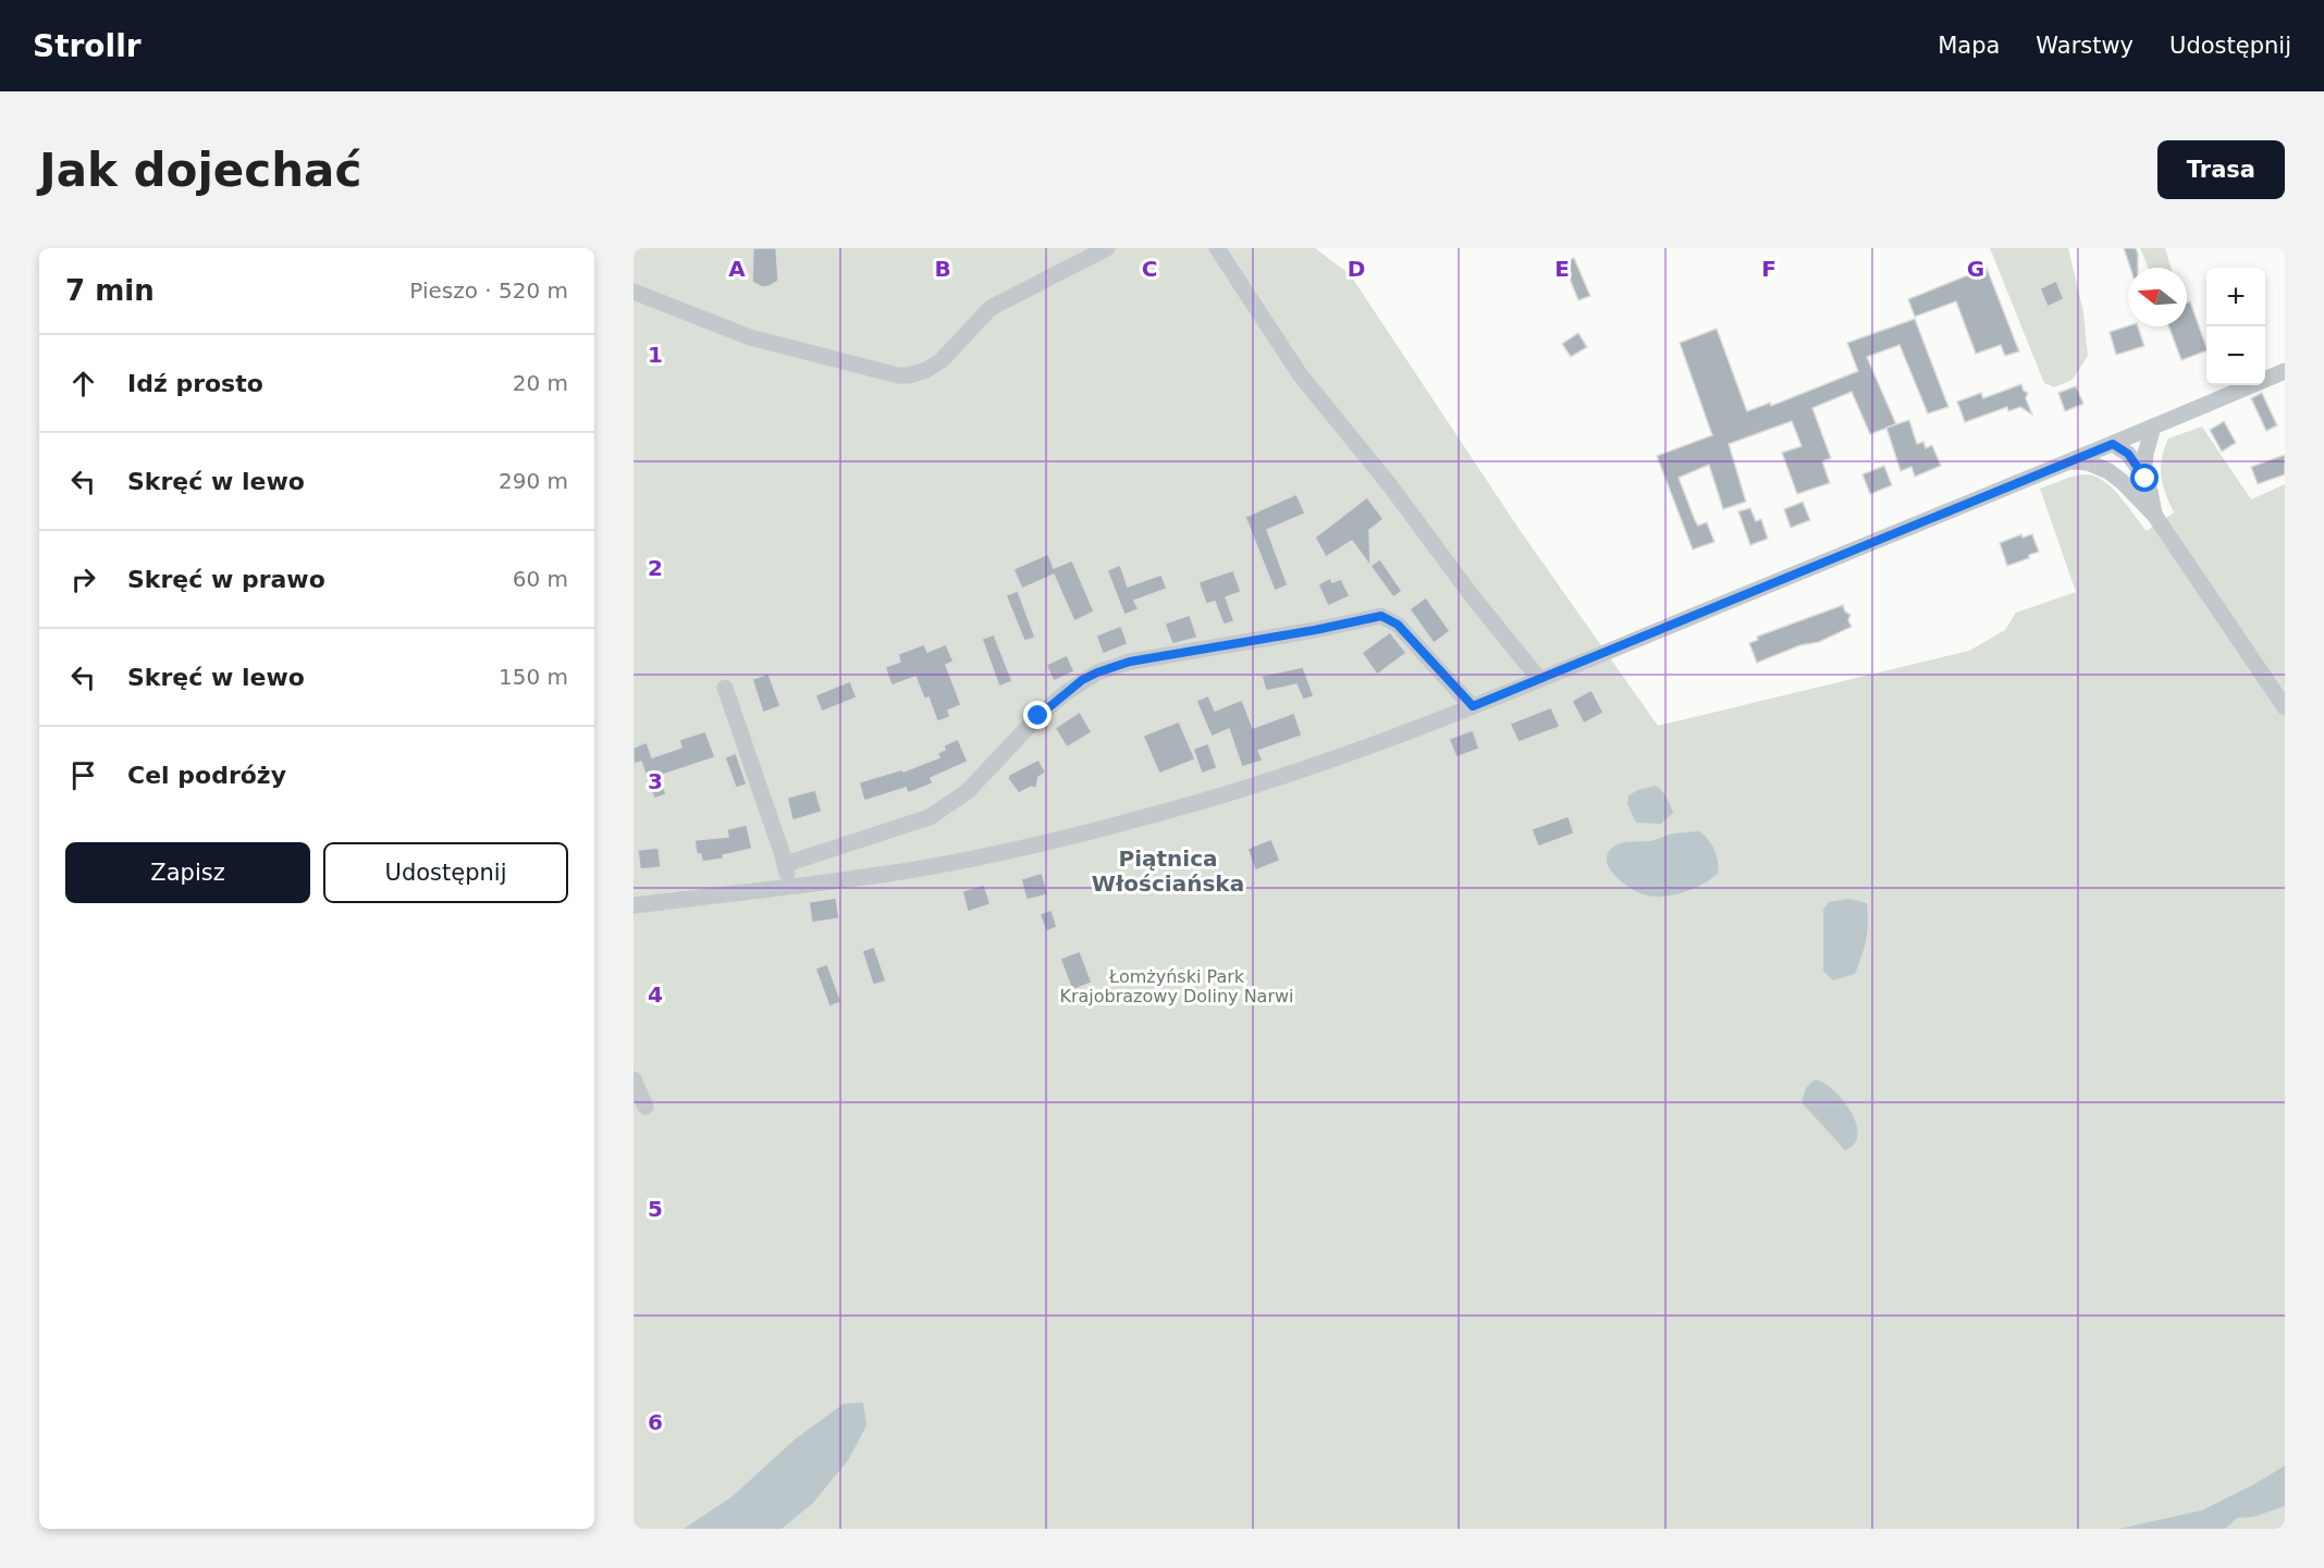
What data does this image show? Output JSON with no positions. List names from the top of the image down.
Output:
{
  "districts": ["Piątnica Włościańska"],
  "parks": ["Łomżyński Park Krajobrazowy Doliny Narwi"],
  "north": "left",
  "page": {
    "header": "Strollr",
    "nav": ["Mapa", "Warstwy", "Udostępnij"],
    "buttons": [
      "Trasa",
      ["Zapisz", "Udostępnij"]
    ],
    "title": "Jak dojechać",
    "heading": ["7 min", "Pieszo · 520 m"],
    "map_buttons": ["+", "−"],
    "list": [
      ["Idź prosto", "20 m"],
      ["Skręć w lewo", "290 m"],
      ["Skręć w prawo", "60 m"],
      ["Skręć w lewo", "150 m"],
      "Cel podróży"
    ]
  },
  "grid": {
    "columns": [
      "A",
      "B",
      "C",
      "D",
      "E",
      "F",
      "G"
    ],
    "rows": [
      "1",
      "2",
      "3",
      "4",
      "5",
      "6"
    ]
  }
}
